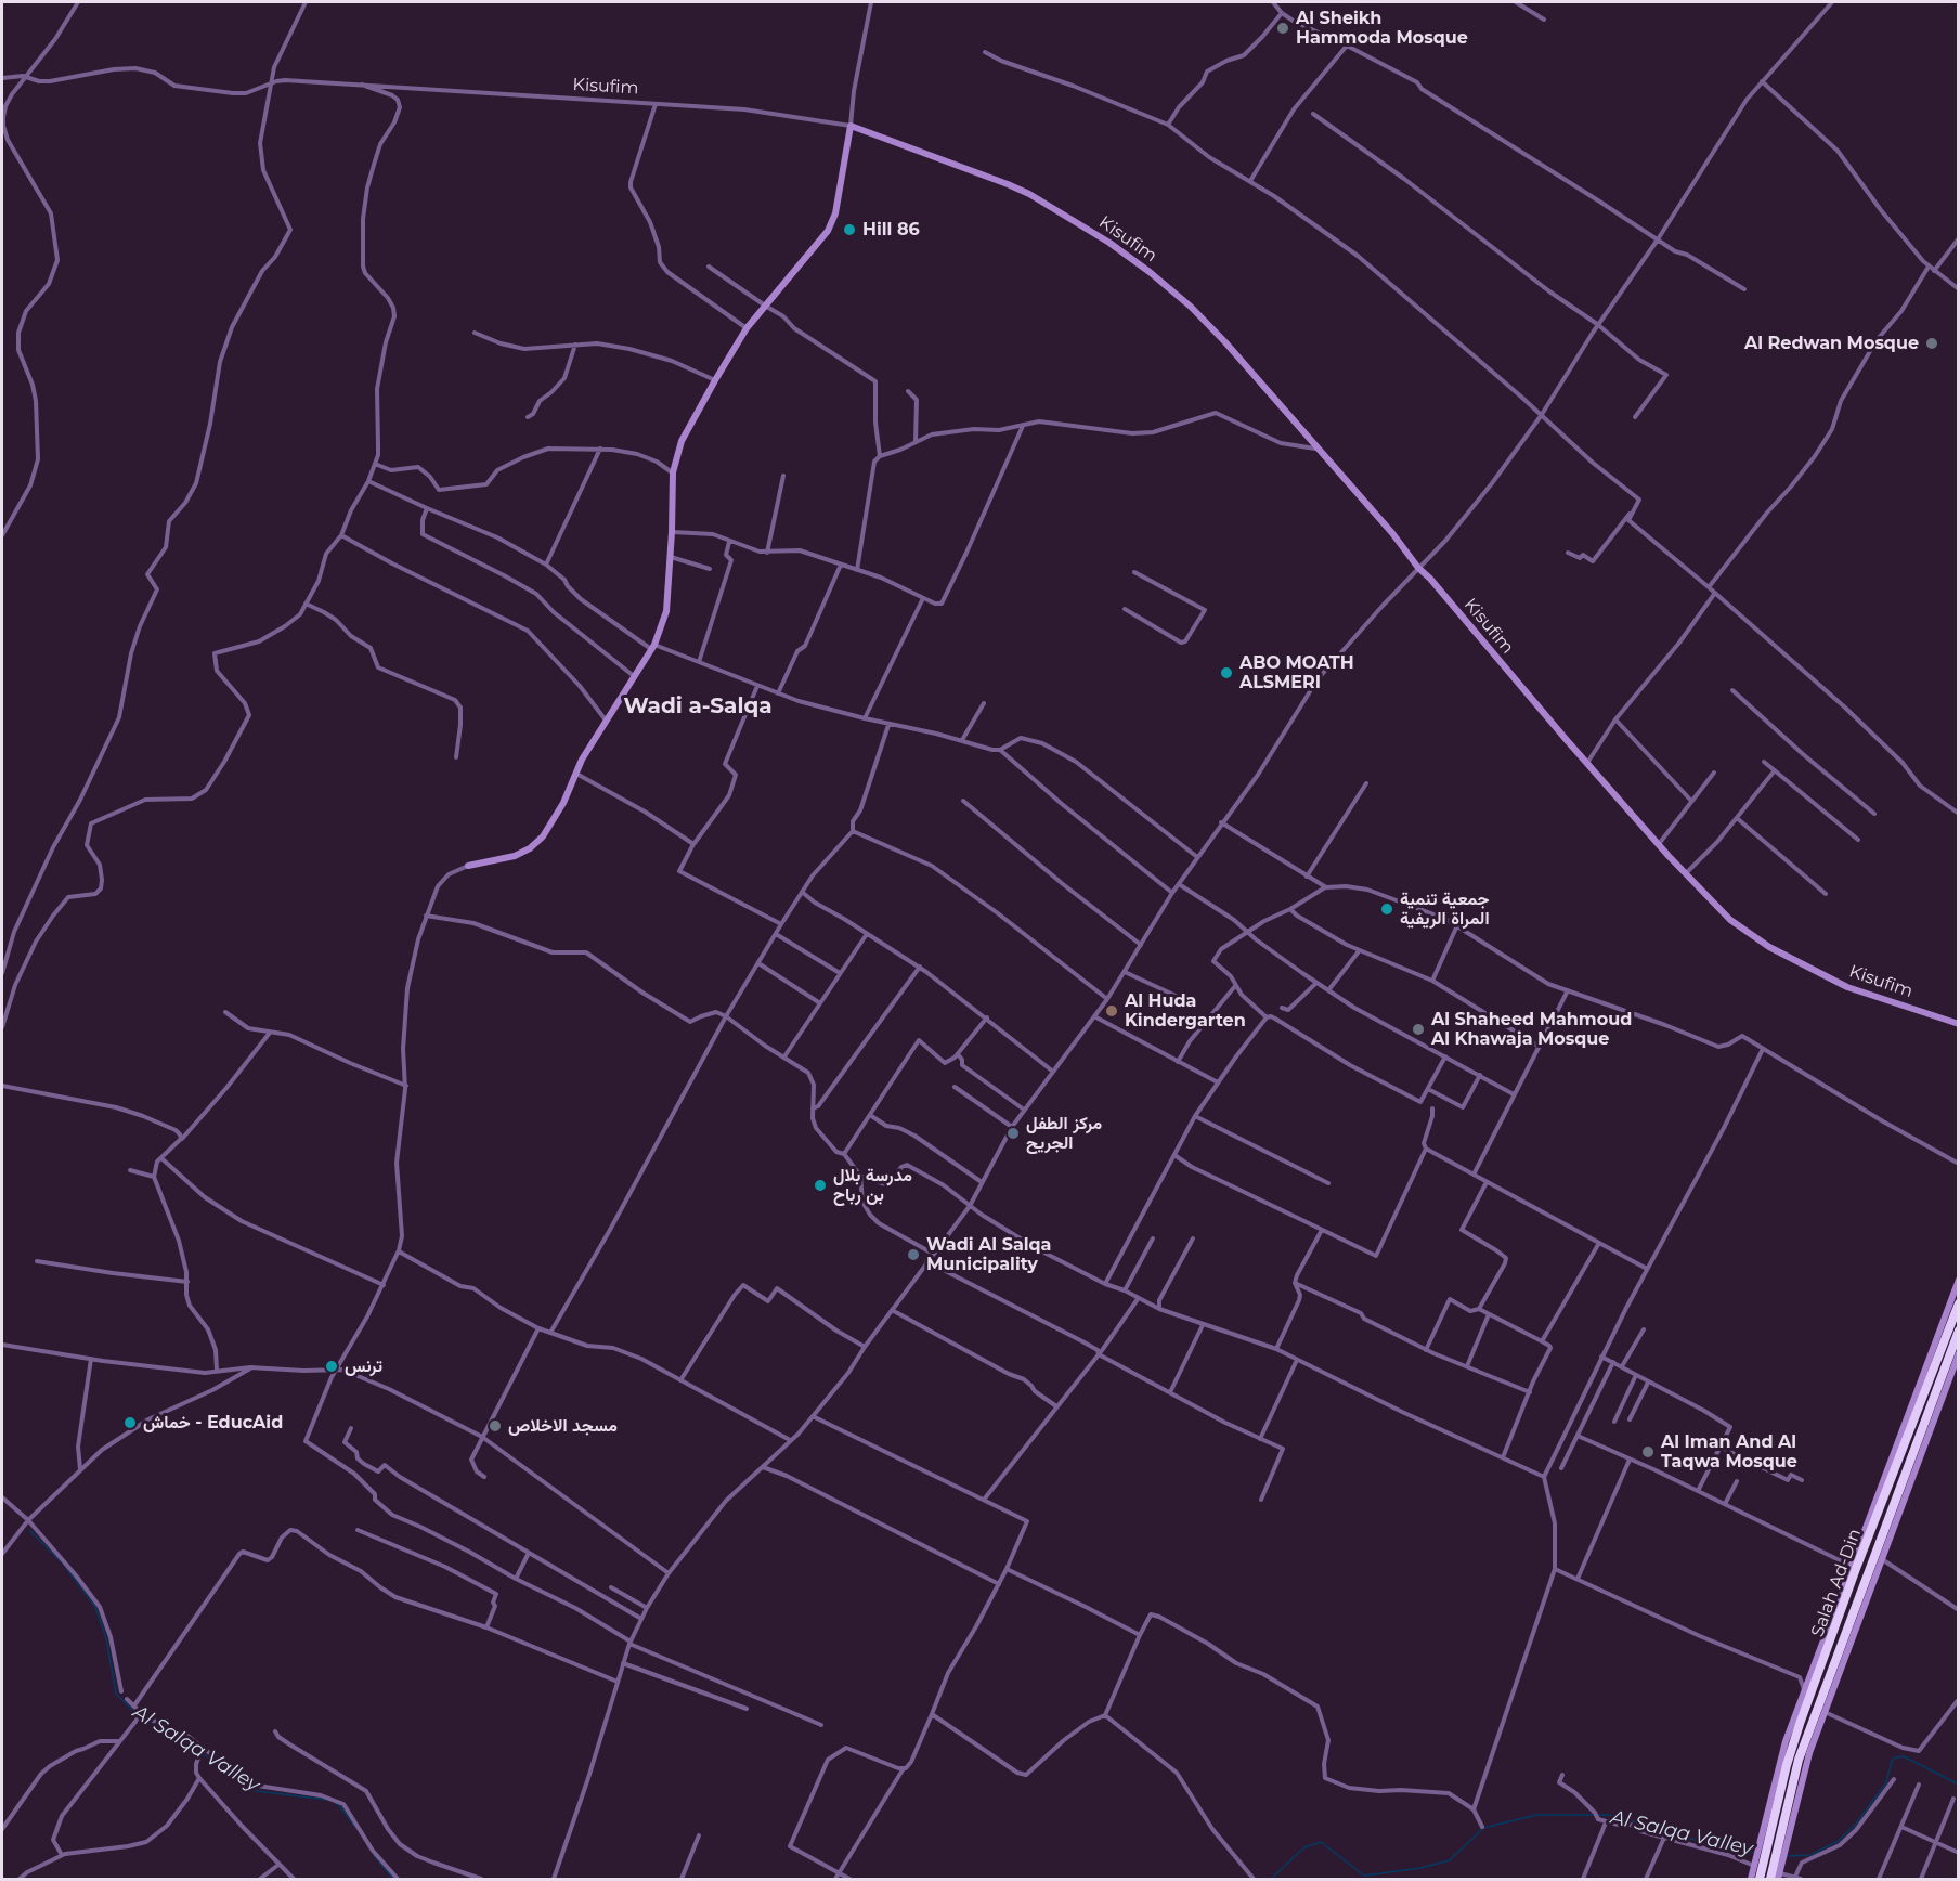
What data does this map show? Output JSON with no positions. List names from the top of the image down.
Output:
{
  "streets": {
    "highway": ["Salah Ad-Din"],
    "street": ["Kisufim"]
  },
  "districts": ["Wadi a-Salqa"],
  "water": ["Al Salqa Valley"],
  "places": [
    "Al Sheikh Hammoda Mosque",
    "Hill 86",
    "Al Redwan Mosque",
    "ABO MOATH ALSMERI",
    "جمعية تنمية المراة الريفية",
    "Al Huda Kindergarten",
    "Al Shaheed Mahmoud Al Khawaja Mosque",
    "مركز الطفل الجريح",
    "مدرسة بلال بن رباح",
    "Wadi Al Salqa Municipality",
    "ترنس",
    "خماش - EducAid",
    "مسجد الاخلاص",
    "Al Iman And Al Taqwa Mosque"
  ]
}
